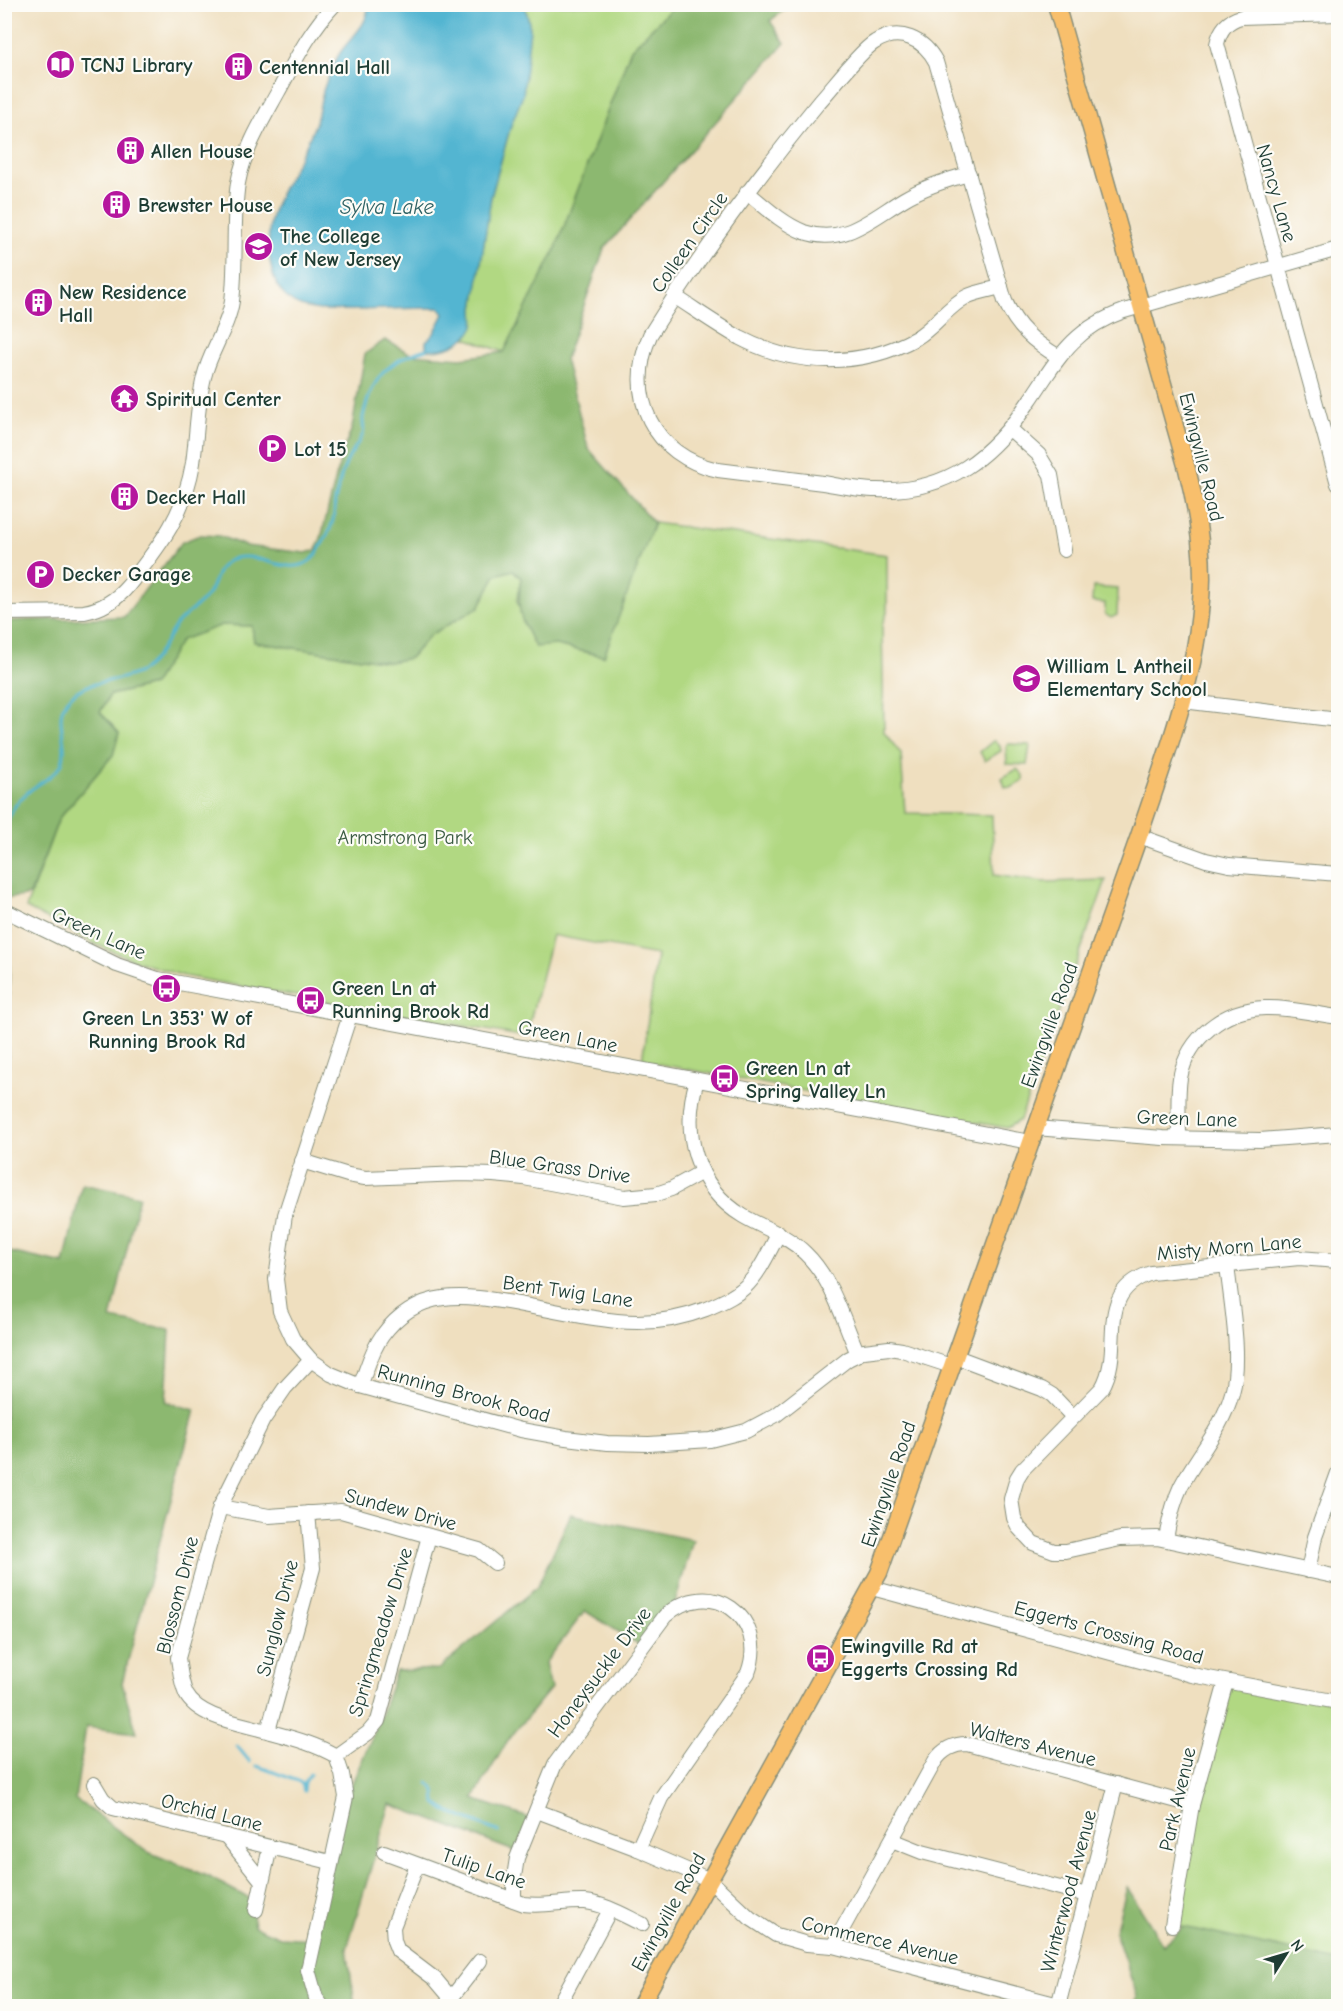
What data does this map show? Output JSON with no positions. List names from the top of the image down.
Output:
{
  "streets": {
    "main road": ["Ewingville Road"],
    "street": [
      "Nancy Lane",
      "Colleen Circle",
      "Green Lane",
      "Blue Grass Drive",
      "Misty Morn Lane",
      "Bent Twig Lane",
      "Running Brook Road",
      "Sundew Drive",
      "Blossom Drive",
      "Sunglow Drive",
      "Springmeadow Drive",
      "Eggerts Crossing Road",
      "Honeysuckle Drive",
      "Walters Avenue",
      "Park Avenue",
      "Orchid Lane",
      "Tulip Lane",
      "Winterwood Avenue",
      "Commerce Avenue"
    ]
  },
  "crossings": [
    ["Nancy Lane", "Colleen Circle"],
    ["Colleen Circle", "Ewingville Road"],
    ["Ewingville Road", "Green Lane"],
    ["Ewingville Road", "Running Brook Road"],
    ["Ewingville Road", "Eggerts Crossing Road"],
    ["Ewingville Road", "Commerce Avenue"],
    ["Green Lane", "Running Brook Road"],
    ["Blue Grass Drive", "Running Brook Road"],
    ["Misty Morn Lane", "Running Brook Road"],
    ["Bent Twig Lane", "Running Brook Road"],
    ["Running Brook Road", "Blossom Drive"],
    ["Sundew Drive", "Blossom Drive"],
    ["Sundew Drive", "Sunglow Drive"],
    ["Sundew Drive", "Springmeadow Drive"],
    ["Blossom Drive", "Sunglow Drive"],
    ["Blossom Drive", "Springmeadow Drive"],
    ["Eggerts Crossing Road", "Park Avenue"],
    ["Honeysuckle Drive", "Tulip Lane"],
    ["Walters Avenue", "Park Avenue"],
    ["Walters Avenue", "Winterwood Avenue"],
    ["Walters Avenue", "Commerce Avenue"],
    ["Winterwood Avenue", "Commerce Avenue"]
  ],
  "water": ["Sylva Lake"],
  "parks": ["Armstrong Park"],
  "places": {
    "library": ["TCNJ Library"],
    "building": [
      "Centennial Hall",
      "Allen House",
      "Brewster House",
      "New Residence Hall",
      "Decker Hall"
    ],
    "school or university": ["The College of New Jersey", "William L Antheil Elementary School"],
    "temple": ["Spiritual Center"],
    "parking": ["Lot 15", "Decker Garage"],
    "bus stop": [
      "Green Ln 353' W of Running Brook Rd",
      "Green Ln at Running Brook Rd",
      "Green Ln at Spring Valley Ln",
      "Ewingville Rd at Eggerts Crossing Rd"
    ]
  },
  "north": "top right"
}
